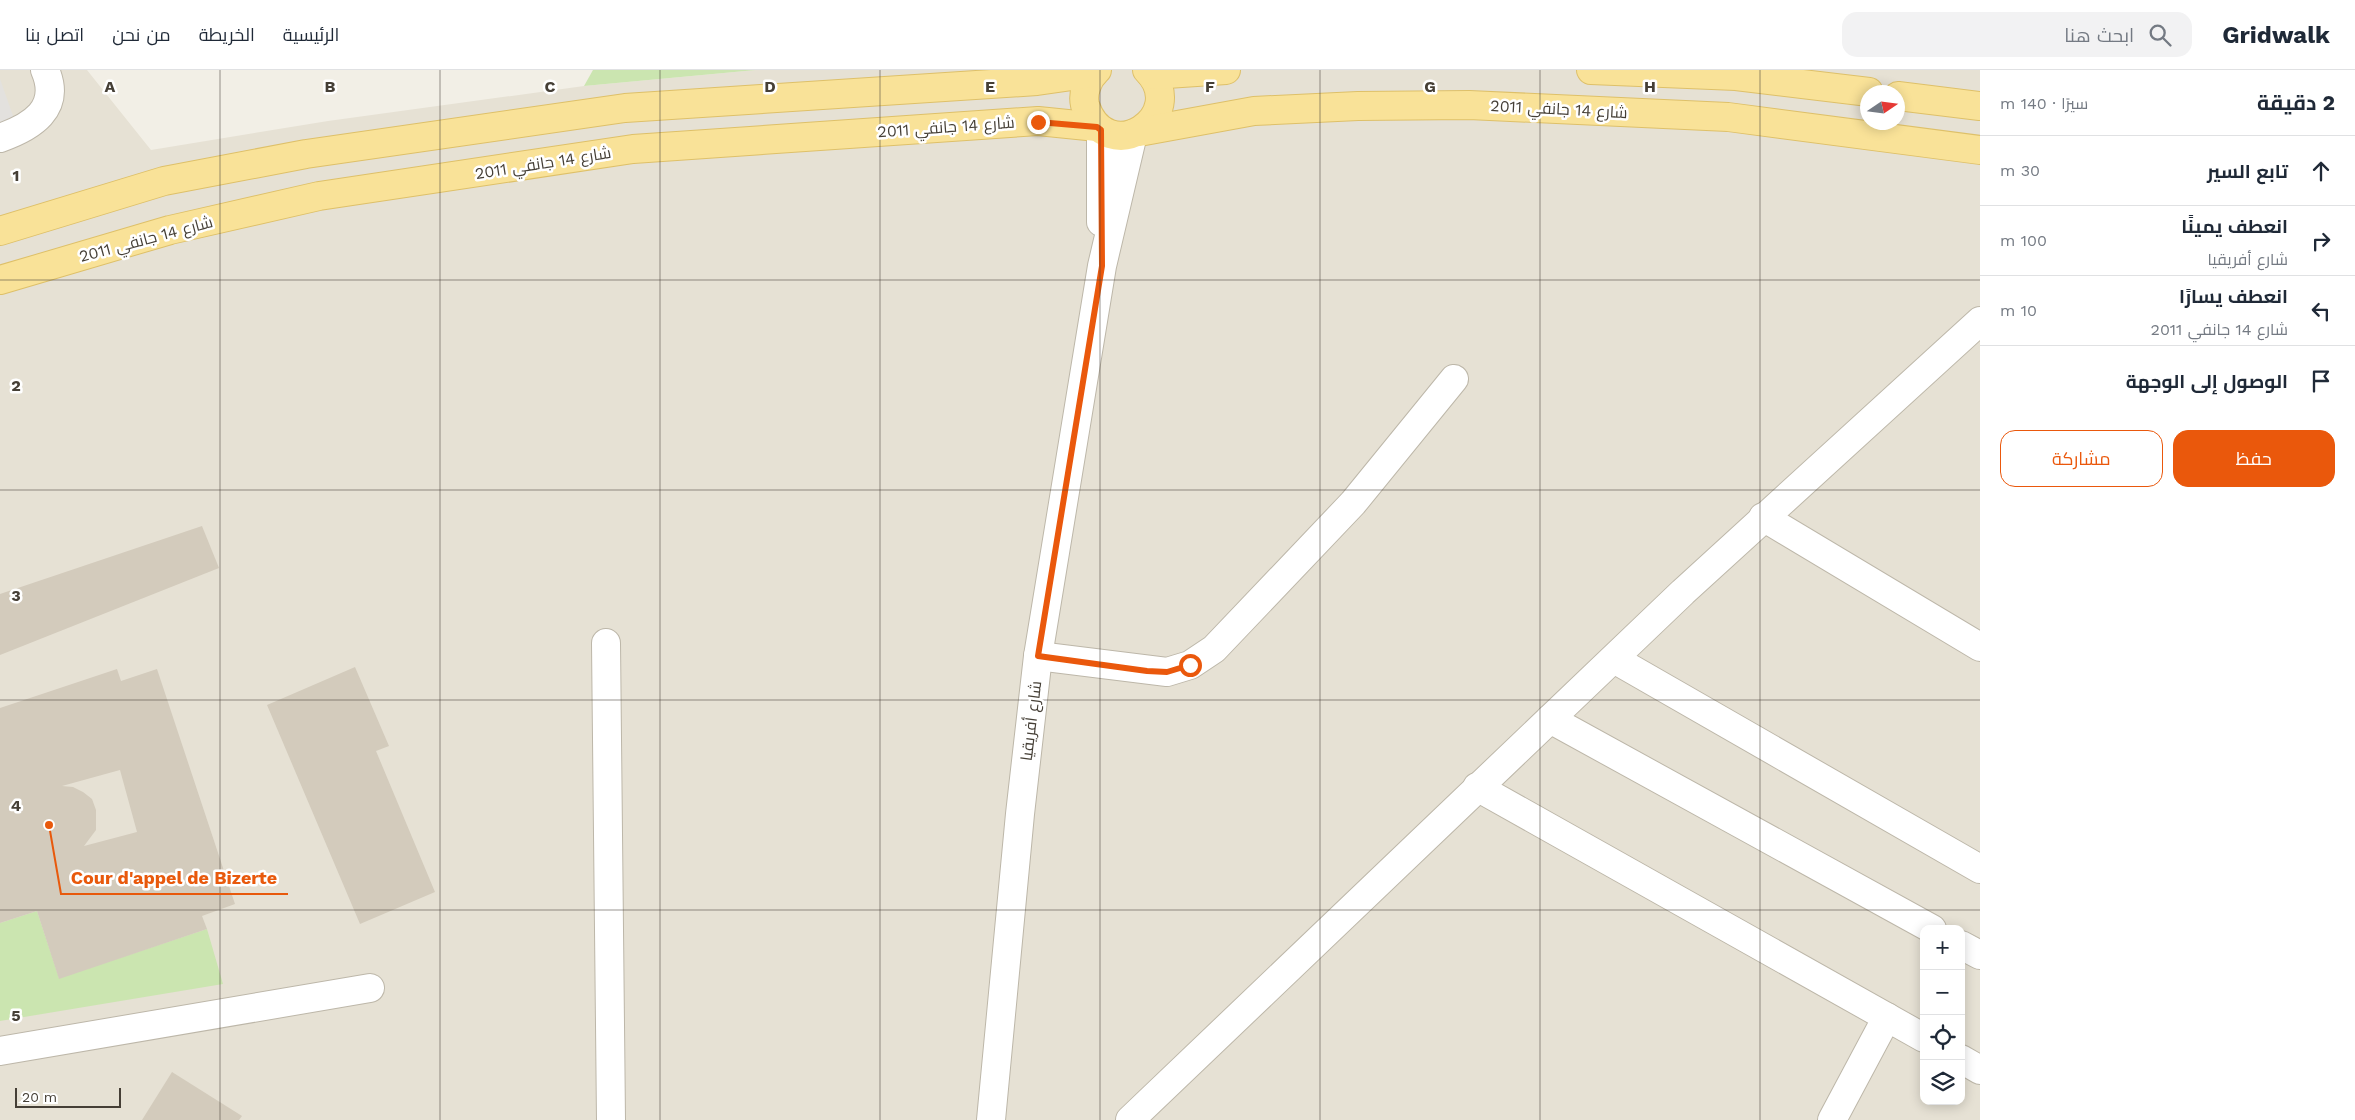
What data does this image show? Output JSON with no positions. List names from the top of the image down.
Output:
{
  "streets": {
    "main road": ["شارع 14 جانفي 2011"],
    "street": ["شارع أفريقيا"]
  },
  "crossings": [
    ["شارع 14 جانفي 2011", "شارع أفريقيا"]
  ],
  "places": ["Cour d'appel de Bizerte"],
  "scale_bar": "20 m",
  "north": "right",
  "page": {
    "header": "Gridwalk",
    "search": "ابحث هنا",
    "nav": [
      "الرئيسية",
      "الخريطة",
      "من نحن",
      "اتصل بنا"
    ],
    "heading": ["2 دقيقة", "سيرًا · 140 m"],
    "list": [
      ["تابع السير", "30 m"],
      ["انعطف يمينًا", "شارع أفريقيا", "100 m"],
      ["انعطف يسارًا", "شارع 14 جانفي 2011", "10 m"],
      "الوصول إلى الوجهة"
    ],
    "buttons": ["حفظ", "مشاركة"],
    "map_buttons": ["+", "−"],
    "scale": "20 m"
  },
  "grid": {
    "columns": [
      "A",
      "B",
      "C",
      "D",
      "E",
      "F",
      "G",
      "H"
    ],
    "rows": [
      "1",
      "2",
      "3",
      "4",
      "5"
    ]
  }
}
